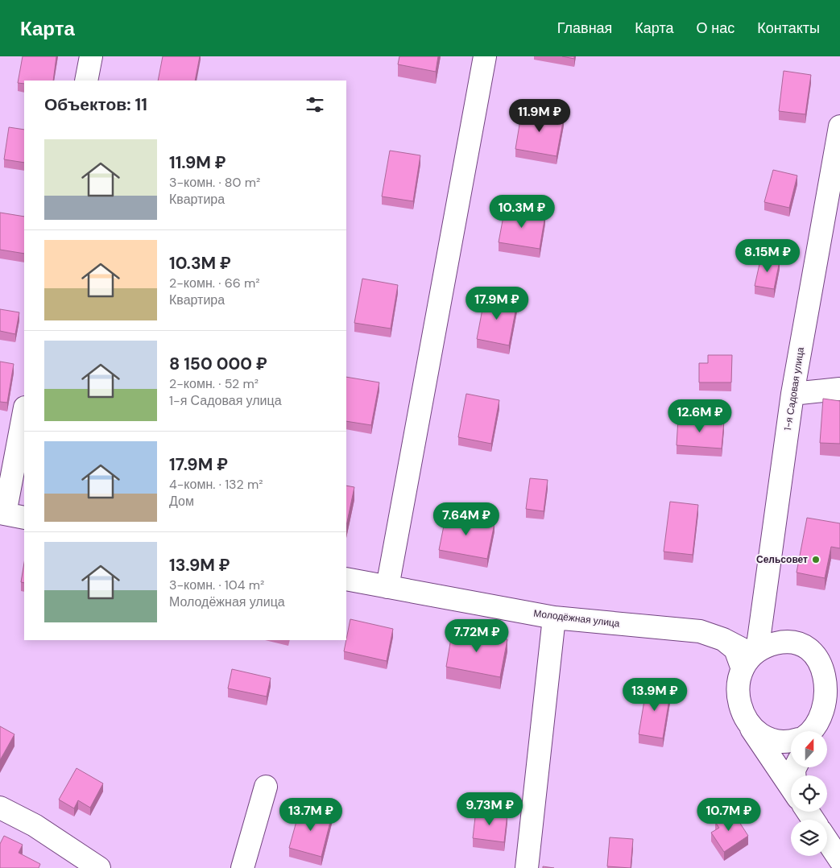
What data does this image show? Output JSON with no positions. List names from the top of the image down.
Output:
{
  "streets": {
    "street": ["1-я Садовая улица", "Молодёжная улица"]
  },
  "crossings": [
    ["1-я Садовая улица", "Молодёжная улица"]
  ],
  "places": ["Сельсовет"],
  "north": "top",
  "page": {
    "header": "Карта",
    "nav": [
      "Главная",
      "Карта",
      "О нас",
      "Контакты"
    ],
    "heading": "Объектов: 11",
    "price": [
      "11.9M ₽",
      "10.3M ₽",
      "8.15M ₽",
      "17.9M ₽",
      "12.6M ₽",
      "7.64M ₽",
      "7.72M ₽",
      "13.9M ₽",
      "9.73M ₽",
      "13.7M ₽",
      "10.7M ₽"
    ],
    "list": [
      {
        "name": "11.9M ₽",
        "note": "3-комн. · 80 m² · Квартира"
      },
      {
        "name": "10.3M ₽",
        "note": "2-комн. · 66 m² · Квартира"
      },
      {
        "name": "8 150 000 ₽",
        "note": "2-комн. · 52 m² · 1-я Садовая улица"
      },
      {
        "name": "17.9M ₽",
        "note": "4-комн. · 132 m² · Дом"
      },
      {
        "name": "13.9M ₽",
        "note": "3-комн. · 104 m² · Молодёжная улица"
      }
    ]
  }
}
